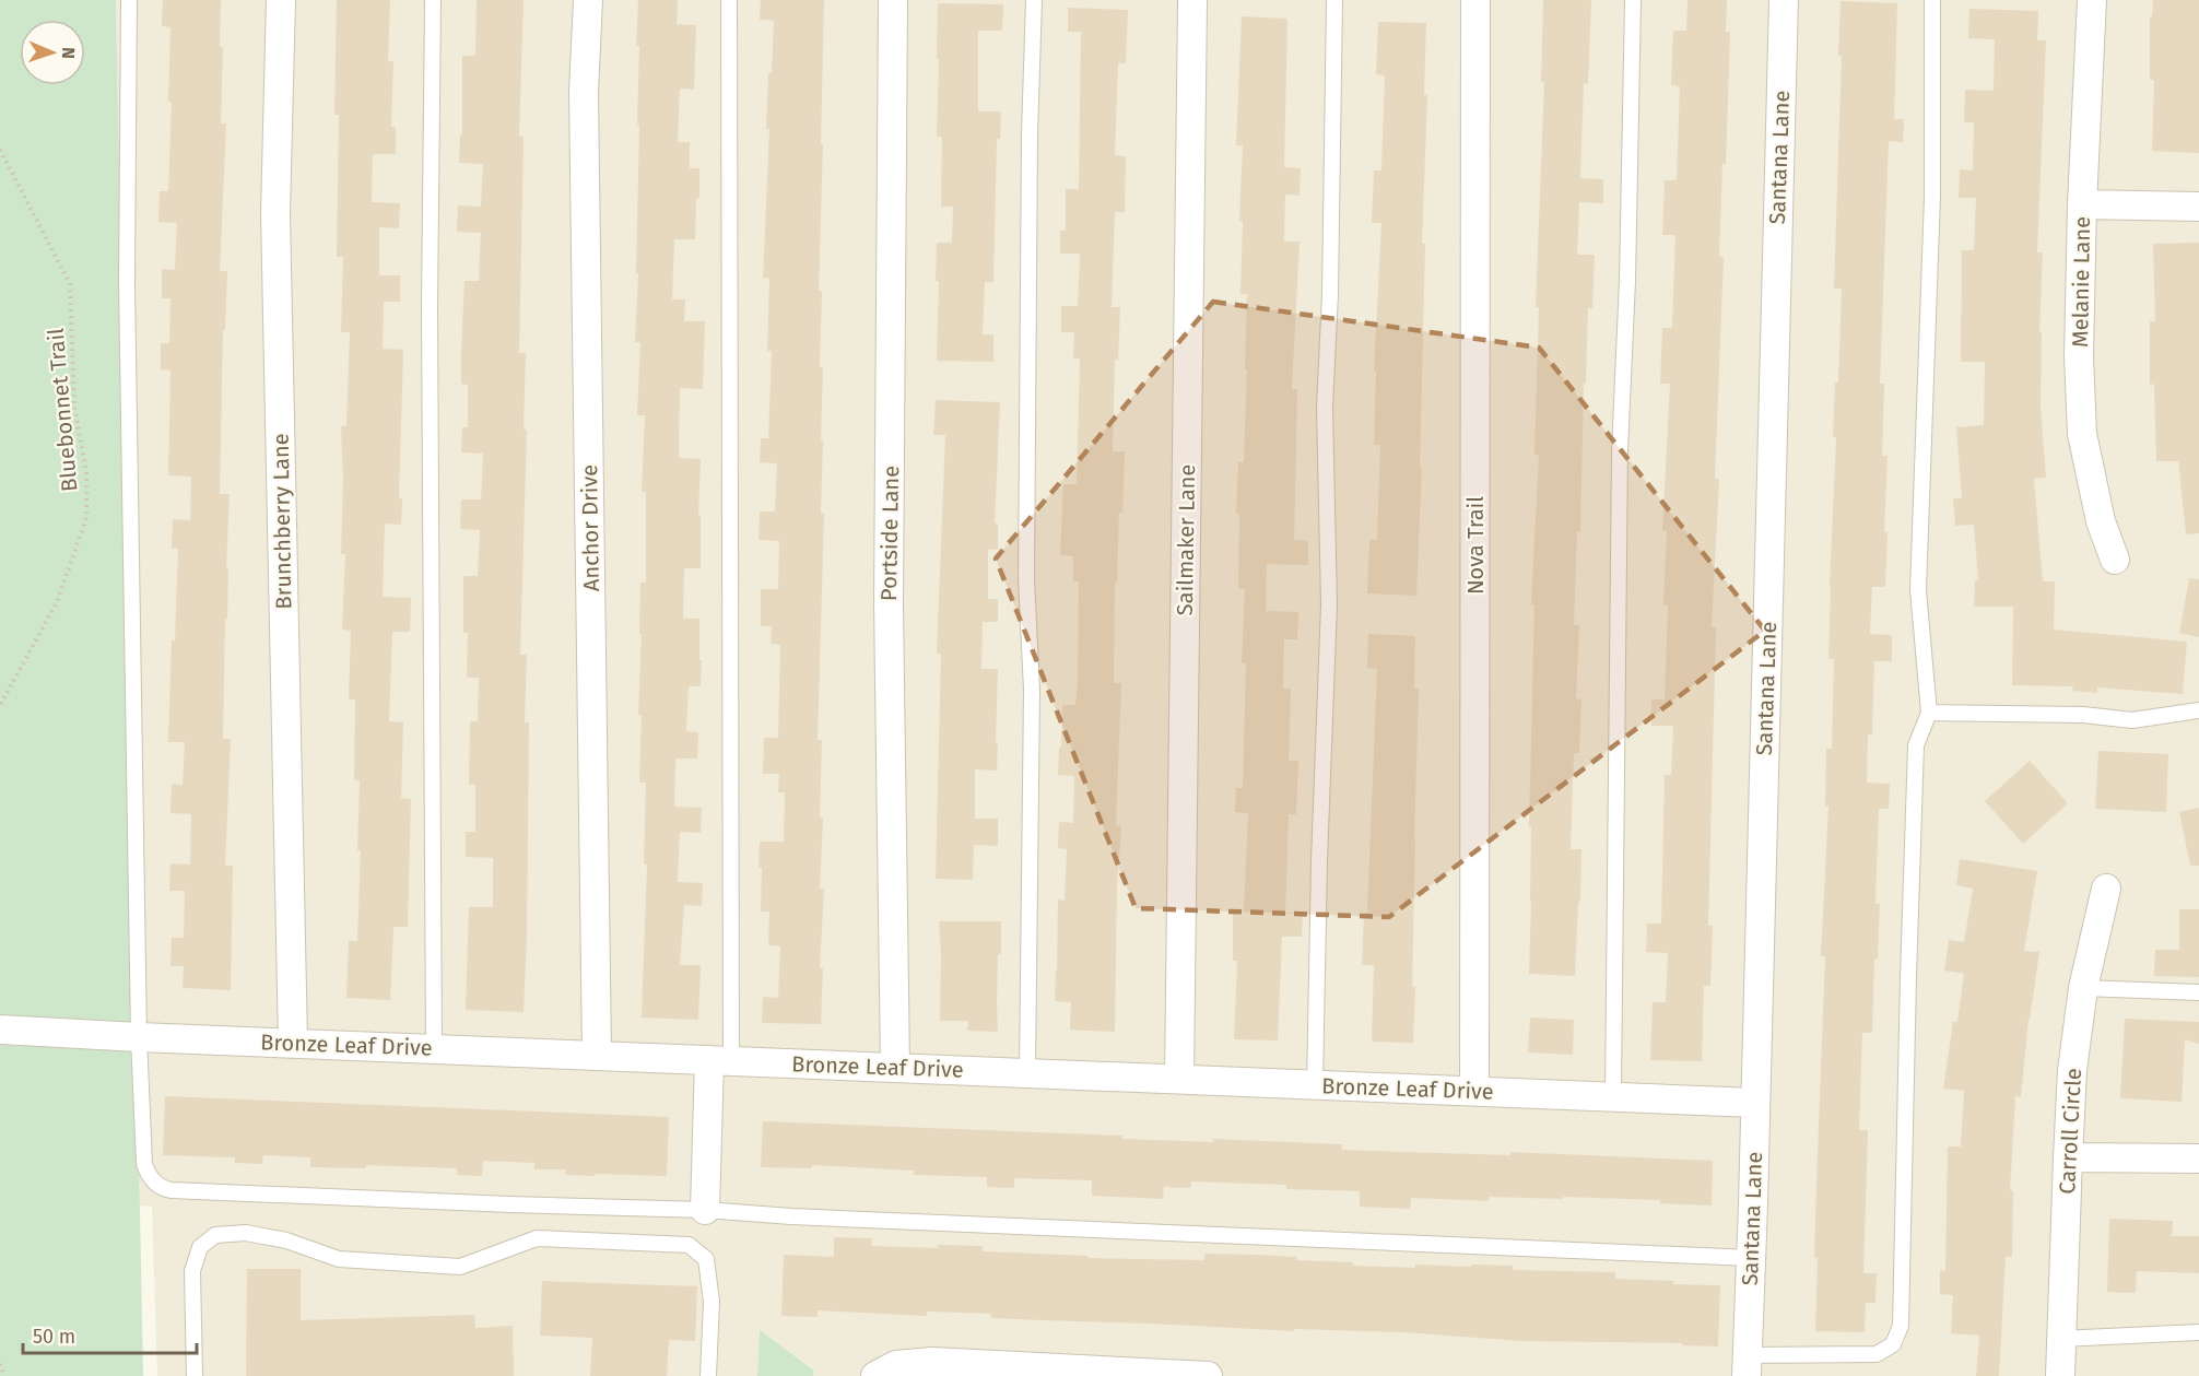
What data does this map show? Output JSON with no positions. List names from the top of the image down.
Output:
{
  "streets": {
    "street": [
      "Santana Lane",
      "Melanie Lane",
      "Brunchberry Lane",
      "Anchor Drive",
      "Portside Lane",
      "Sailmaker Lane",
      "Nova Trail",
      "Bronze Leaf Drive",
      "Carroll Circle"
    ],
    "path": ["Bluebonnet Trail"]
  },
  "crossings": [
    ["Santana Lane", "Bronze Leaf Drive"],
    ["Brunchberry Lane", "Bronze Leaf Drive"],
    ["Anchor Drive", "Bronze Leaf Drive"],
    ["Portside Lane", "Bronze Leaf Drive"],
    ["Sailmaker Lane", "Bronze Leaf Drive"],
    ["Nova Trail", "Bronze Leaf Drive"]
  ],
  "scale_bar": "50 m",
  "north": "right"
}
